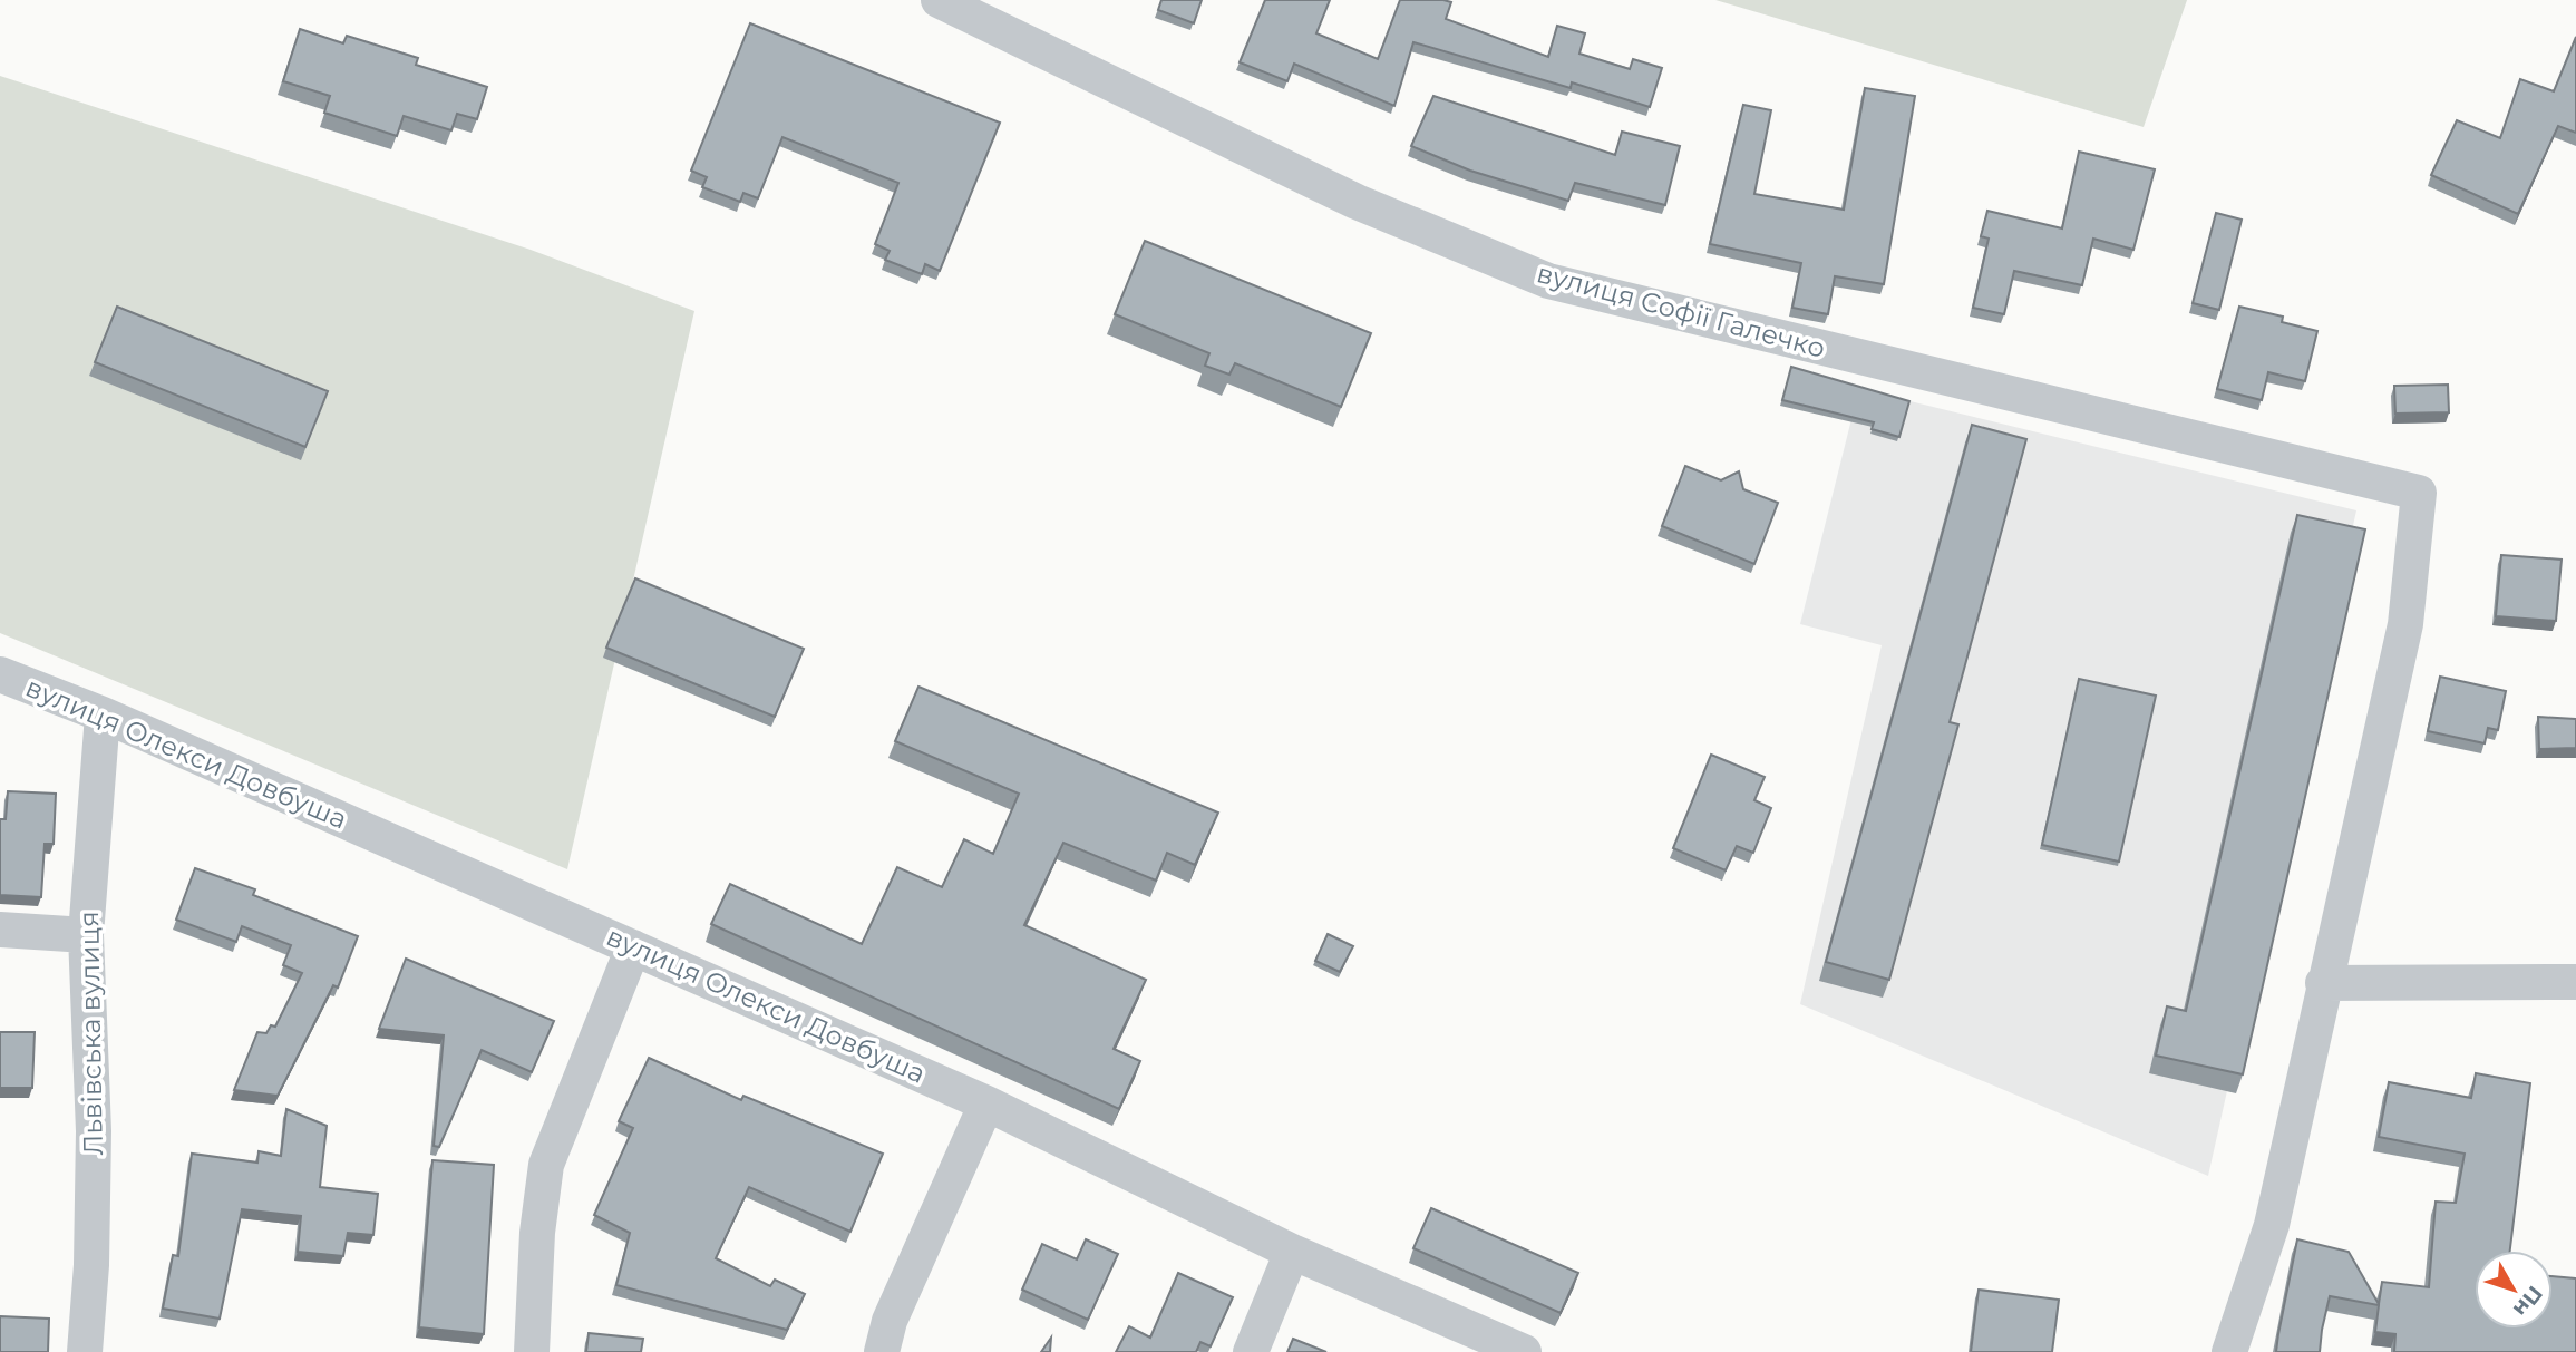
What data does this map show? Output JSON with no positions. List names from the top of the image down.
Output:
{
  "streets": {
    "street": ["вулиця Софії Галечко", "вулиця Олекси Довбуша", "Львівська вулиця"]
  },
  "crossings": [
    ["вулиця Олекси Довбуша", "Львівська вулиця"]
  ],
  "north": "bottom right"
}
